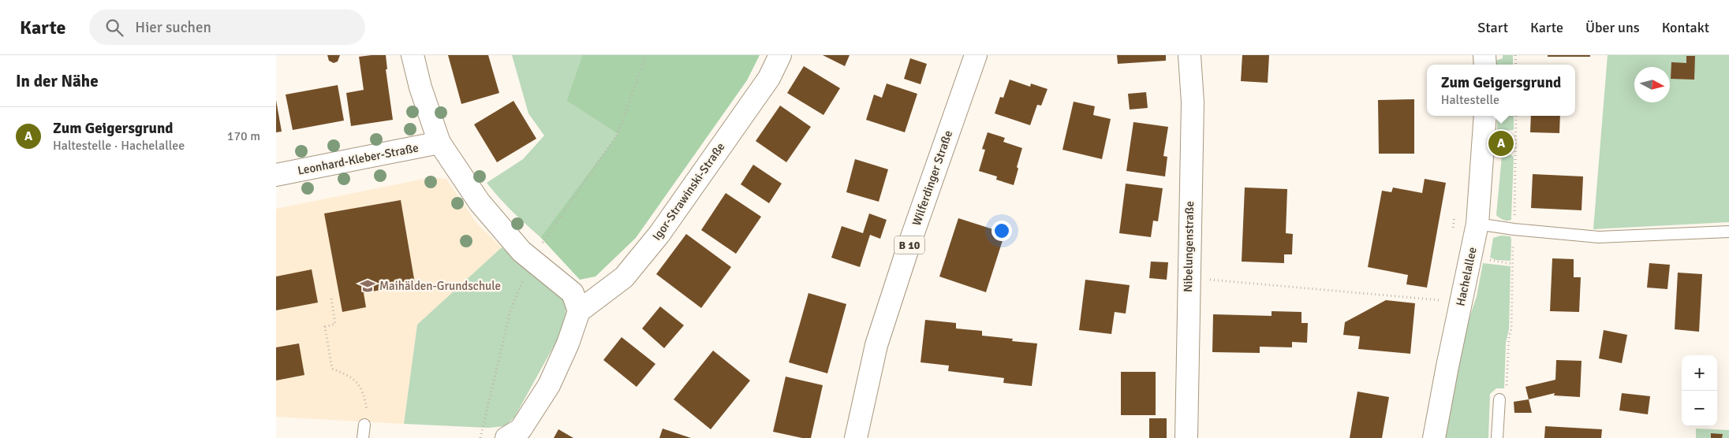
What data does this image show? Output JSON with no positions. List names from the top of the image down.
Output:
{
  "streets": {
    "street": [
      "Leonhard-Kleber-Straße",
      "Wilferdinger Straße",
      "Igor-Strawinski-Straße",
      "B 10",
      "Nibelungenstraße",
      "Hachelallee"
    ]
  },
  "places": {
    "school or university": ["Maihälden-Grundschule"]
  },
  "north": "right",
  "page": {
    "header": "Karte",
    "search": "Hier suchen",
    "nav": [
      "Start",
      "Karte",
      "Über uns",
      "Kontakt"
    ],
    "heading": "In der Nähe",
    "popup": ["Zum Geigersgrund", "Haltestelle"],
    "list": [
      {
        "mark": "A",
        "name": "Zum Geigersgrund",
        "note": "Haltestelle · Hachelallee",
        "value": "170 m"
      }
    ],
    "pins": "A",
    "map_buttons": ["+", "−"]
  }
}
